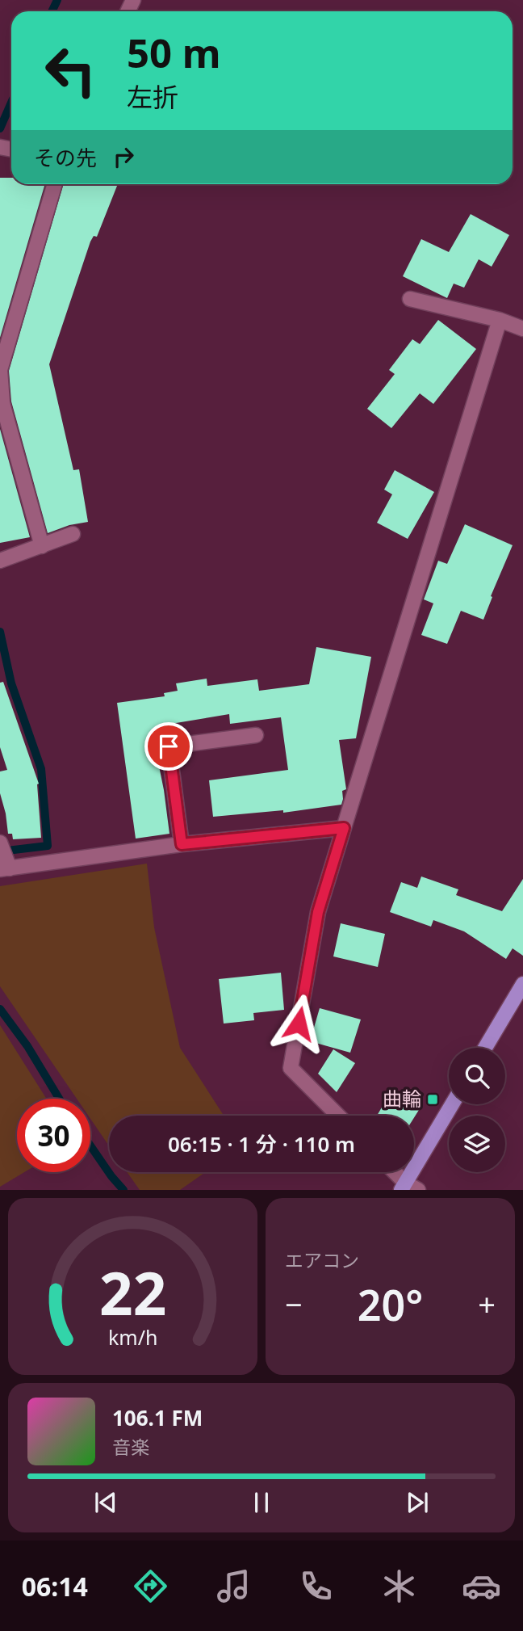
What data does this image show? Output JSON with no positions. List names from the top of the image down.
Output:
{
  "places": {
    "transit": ["曲輪"]
  },
  "page": {
    "turn": ["50 m", "左折"],
    "then": "その先",
    "limit": "30",
    "trip": "06:15 · 1 分 · 110 m",
    "tile": "エアコン",
    "heat": ["−", "20°", "+"],
    "song": ["106.1 FM", "音楽"],
    "tabs": "06:14",
    "gauge": ["22", "km/h"]
  }
}
